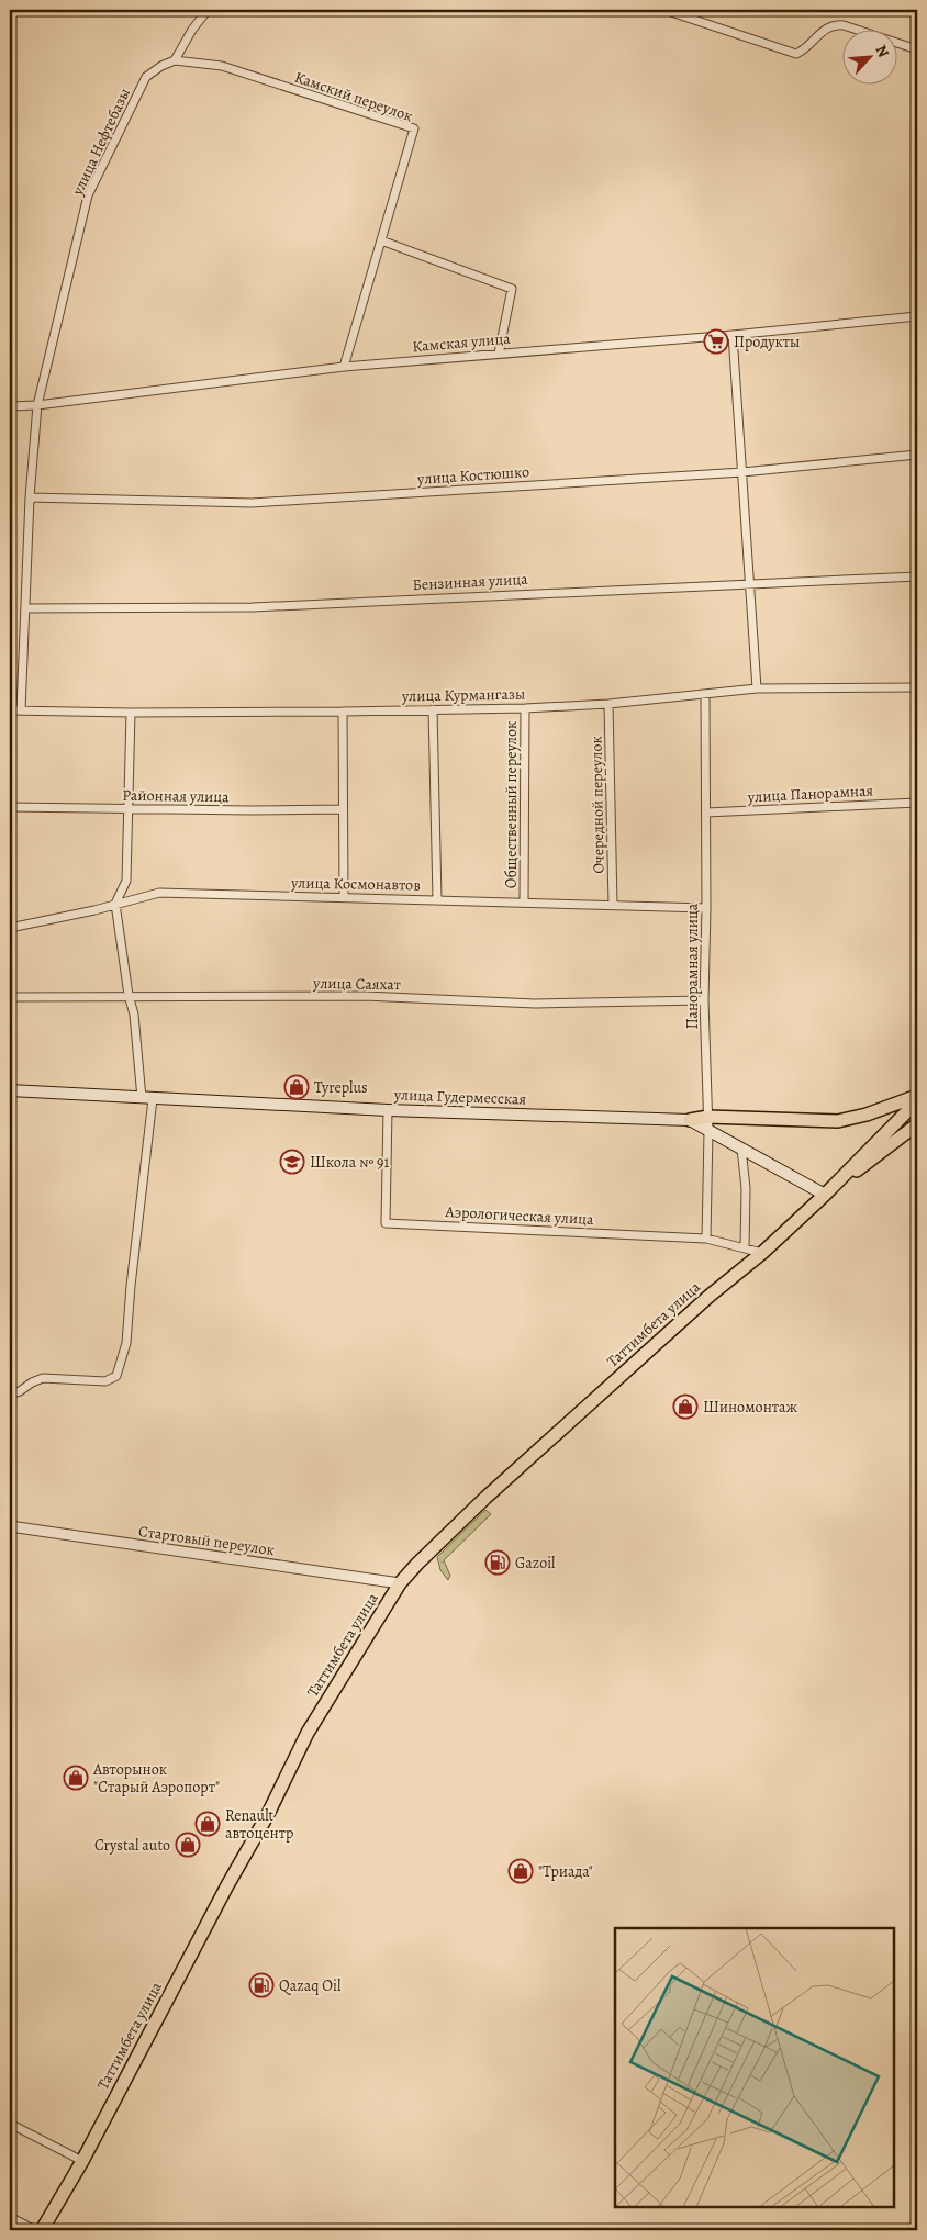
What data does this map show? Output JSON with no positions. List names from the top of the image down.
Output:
{
  "streets": {
    "main road": ["улица Гудермесская", "Таттимбета улица"],
    "street": [
      "Камский переулок",
      "улица Нефтебазы",
      "Камская улица",
      "улица Костюшко",
      "Бензинная улица",
      "улица Курмангазы",
      "улица Панорамная",
      "Районная улица",
      "Общественный переулок",
      "Очередной переулок",
      "улица Космонавтов",
      "Панорамная улица",
      "улица Саяхат",
      "Аэрологическая улица",
      "Стартовый переулок"
    ]
  },
  "crossings": [
    ["Камский переулок", "улица Нефтебазы"],
    ["Камский переулок", "Камская улица"],
    ["улица Нефтебазы", "Камская улица"],
    ["улица Нефтебазы", "улица Костюшко"],
    ["улица Нефтебазы", "Бензинная улица"],
    ["улица Нефтебазы", "улица Курмангазы"],
    ["улица Курмангазы", "Общественный переулок"],
    ["улица Курмангазы", "Очередной переулок"],
    ["улица Курмангазы", "Панорамная улица"],
    ["улица Панорамная", "Панорамная улица"],
    ["Общественный переулок", "улица Космонавтов"],
    ["Очередной переулок", "улица Космонавтов"],
    ["улица Космонавтов", "Панорамная улица"],
    ["Панорамная улица", "улица Саяхат"],
    ["Панорамная улица", "улица Гудермесская"],
    ["Панорамная улица", "Аэрологическая улица"],
    ["улица Гудермесская", "Аэрологическая улица"],
    ["улица Гудермесская", "Таттимбета улица"],
    ["Аэрологическая улица", "Таттимбета улица"],
    ["Таттимбета улица", "Стартовый переулок"]
  ],
  "places": {
    "supermarket": ["Продукты"],
    "shop": [
      "Tyreplus",
      "Шиномонтаж",
      "Авторынок \"Старый Аэропорт\"",
      "Renault автоцентр",
      "Crystal auto",
      "\"Триада\""
    ],
    "school or university": ["Школа № 91"],
    "fuel station": ["Gazoil", "Qazaq Oil"]
  },
  "north": "top right"
}
